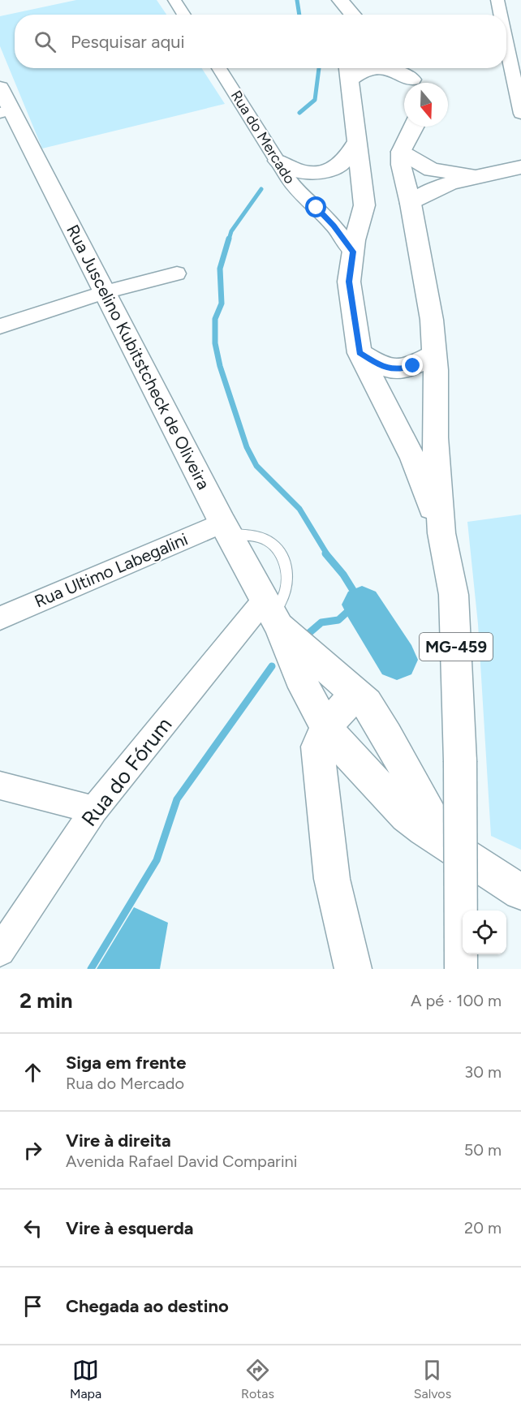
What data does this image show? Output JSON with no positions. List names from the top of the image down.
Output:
{
  "streets": {
    "main road": ["Rua Juscelino Kubitstcheck de Oliveira", "MG-459"],
    "street": ["Rua do Mercado", "Rua Ultimo Labegalini", "Rua do Fórum"]
  },
  "crossings": [
    ["Rua do Mercado", "MG-459"],
    ["Rua Juscelino Kubitstcheck de Oliveira", "Rua Ultimo Labegalini"],
    ["Rua Juscelino Kubitstcheck de Oliveira", "Rua do Fórum"]
  ],
  "north": "bottom",
  "page": {
    "search": "Pesquisar aqui",
    "heading": ["2 min", "A pé · 100 m"],
    "list": [
      ["Siga em frente", "Rua do Mercado", "30 m"],
      ["Vire à direita", "Avenida Rafael David Comparini", "50 m"],
      ["Vire à esquerda", "20 m"],
      "Chegada ao destino"
    ],
    "nav": ["Mapa", "Rotas", "Salvos"]
  }
}
